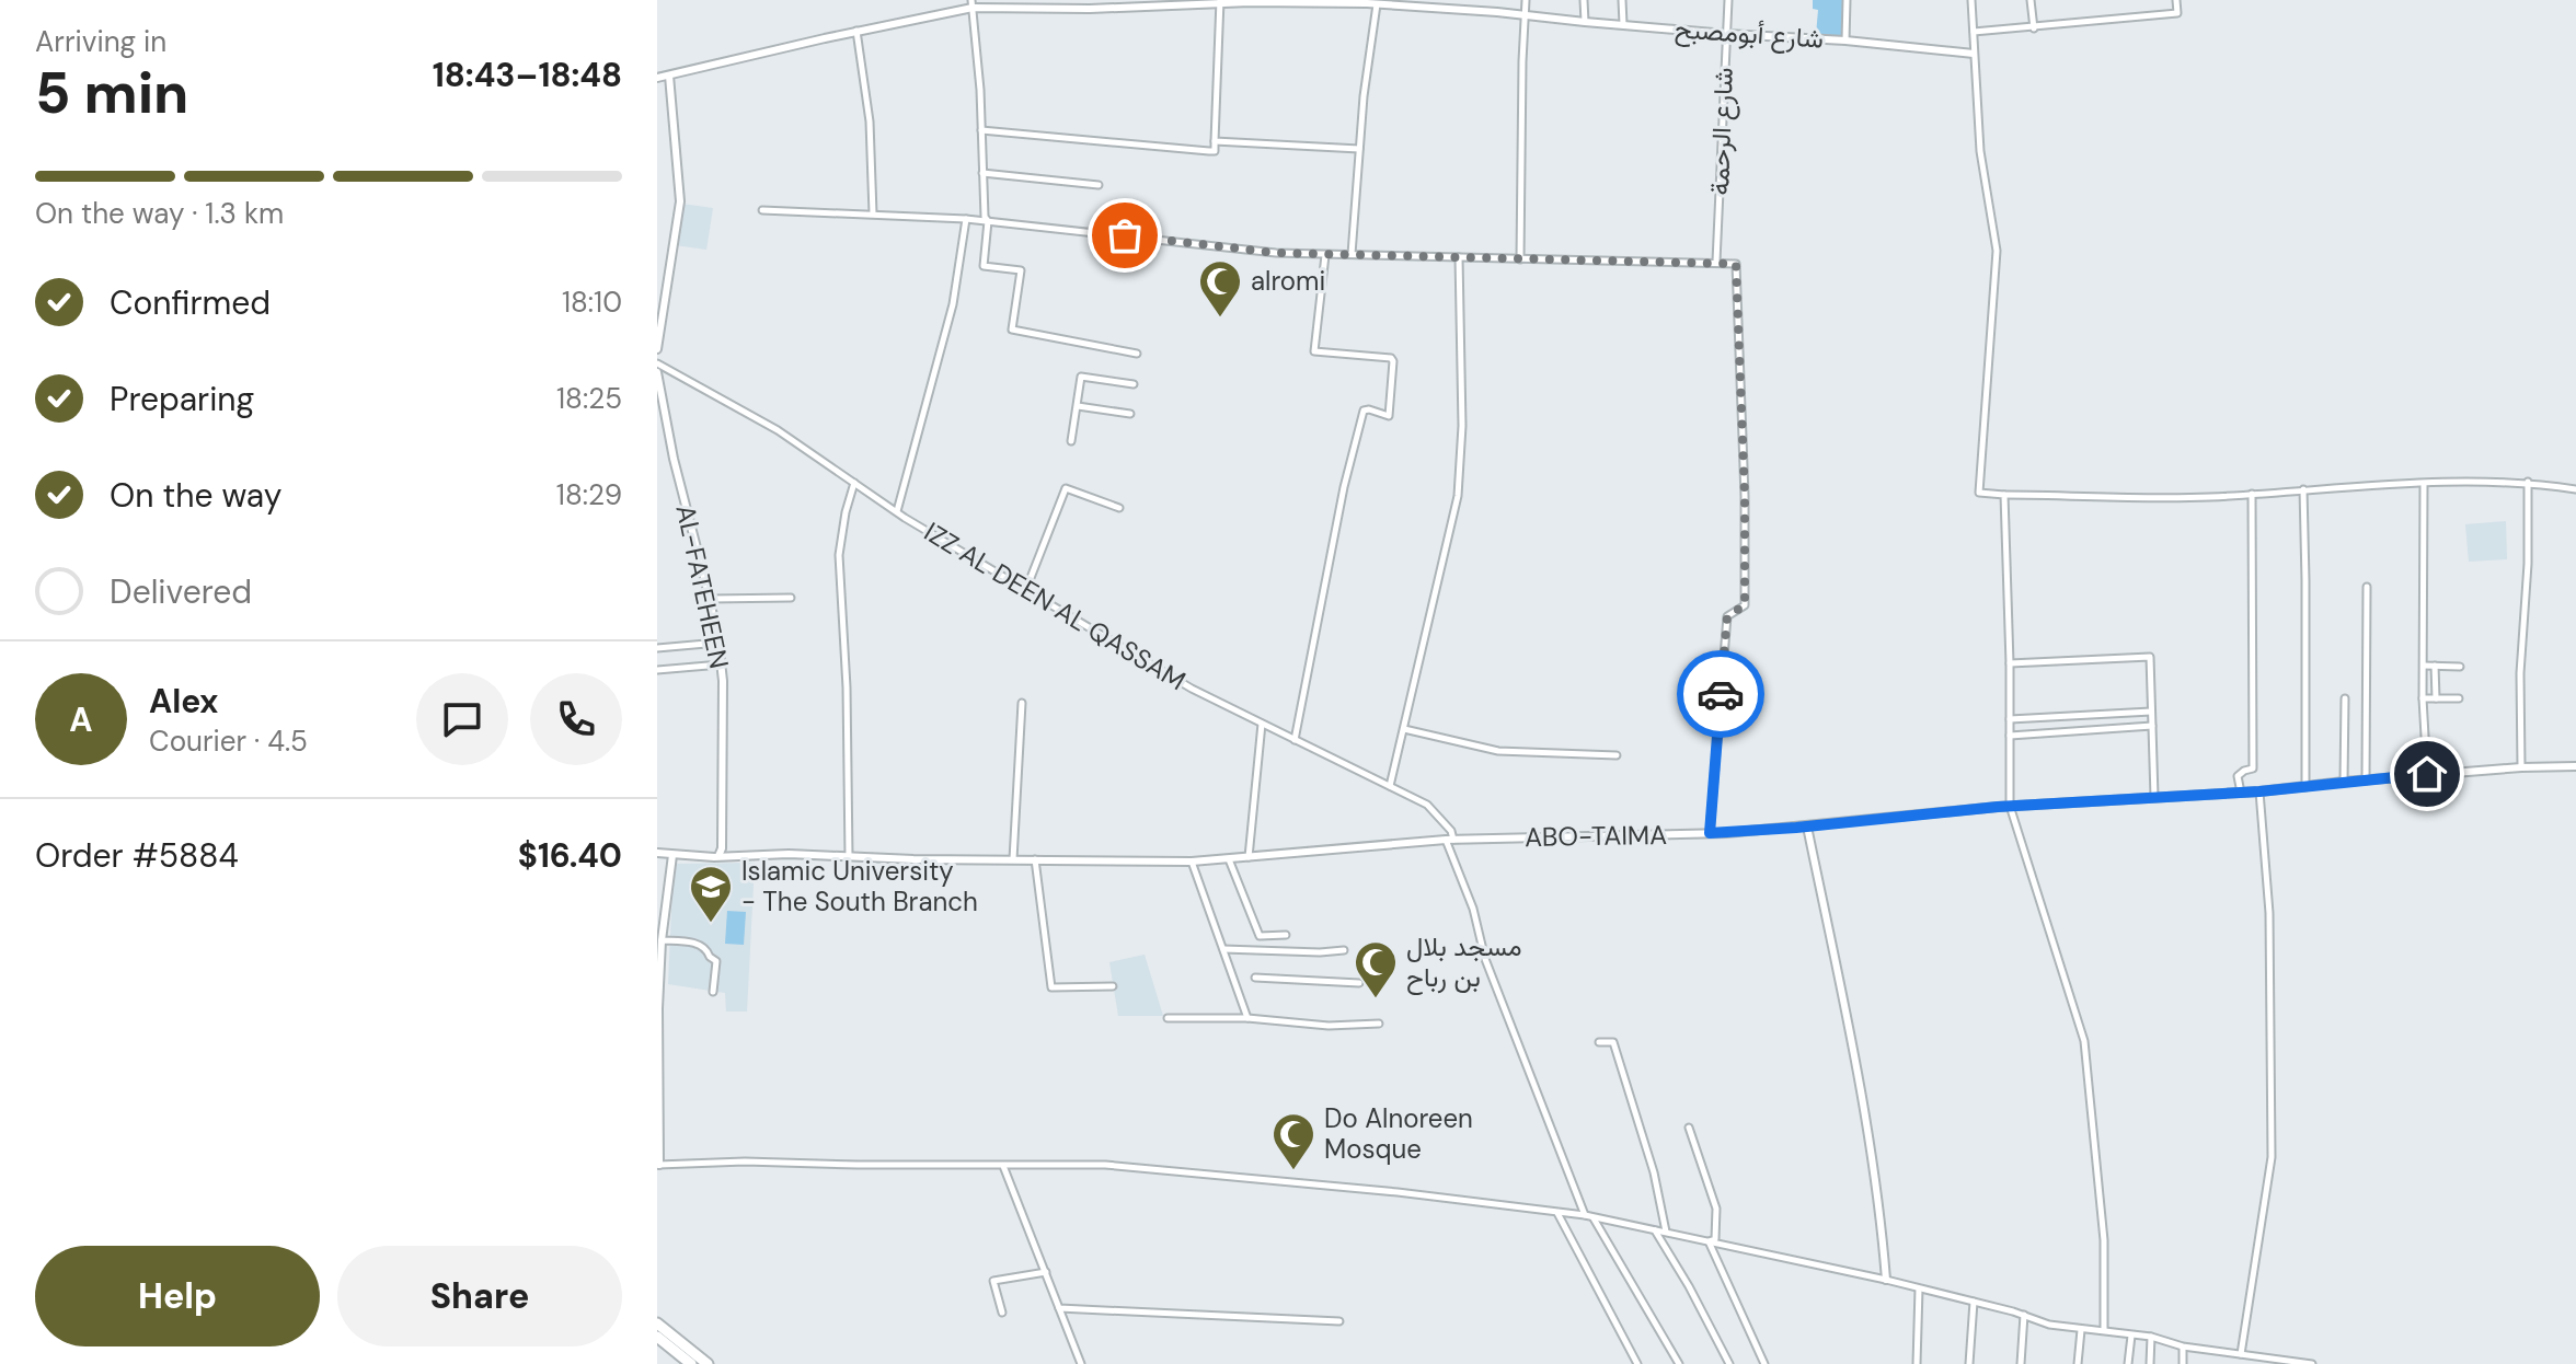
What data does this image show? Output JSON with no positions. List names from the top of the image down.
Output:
{
  "streets": {
    "street": [
      "شارع أبومصبح",
      "شارع الرحمة",
      "AL-FATEHEEN",
      "IZZ AL DEEN AL QASSAM",
      "ABO-TAIMA"
    ]
  },
  "crossings": [
    ["شارع أبومصبح", "شارع الرحمة"],
    ["AL-FATEHEEN", "ABO-TAIMA"],
    ["IZZ AL DEEN AL QASSAM", "ABO-TAIMA"]
  ],
  "places": {
    "mosque": ["alromi", "مسجد بلال بن رباح", "Do Alnoreen Mosque"],
    "school or university": ["Islamic University - The South Branch"]
  },
  "page": {
    "heading": ["5 min", "Arriving in", "18:43–18:48"],
    "panel": [
      "Alex",
      "Courier · 4.5",
      "Order #5884",
      "$16.40"
    ],
    "bar": "On the way · 1.3 km",
    "list": [
      ["Confirmed", "18:10"],
      ["Preparing", "18:25"],
      ["On the way", "18:29"],
      "Delivered"
    ],
    "round": "A",
    "buttons": ["Help", "Share"]
  }
}
